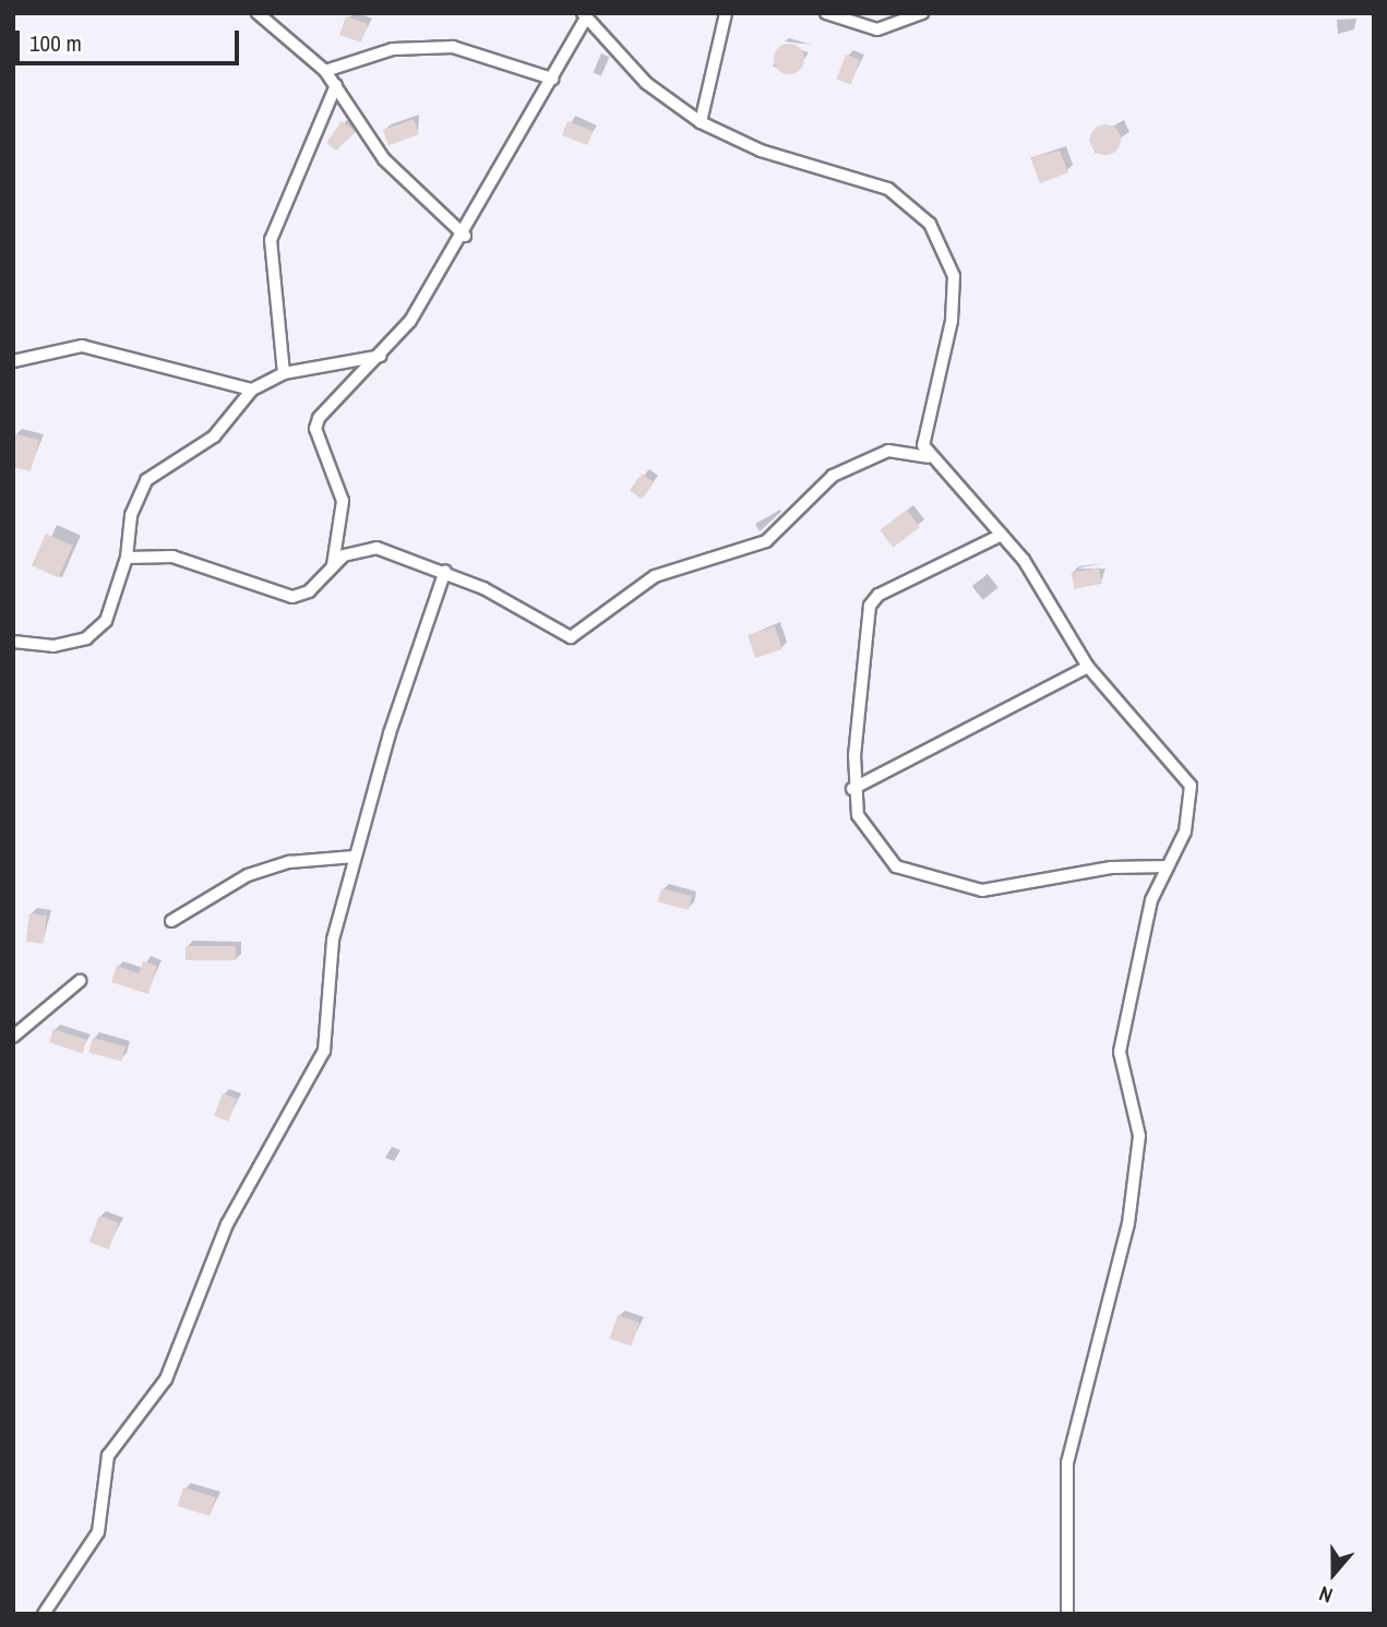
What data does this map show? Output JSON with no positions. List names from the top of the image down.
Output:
{
  "scale_bar": "100 m",
  "north": "bottom"
}
